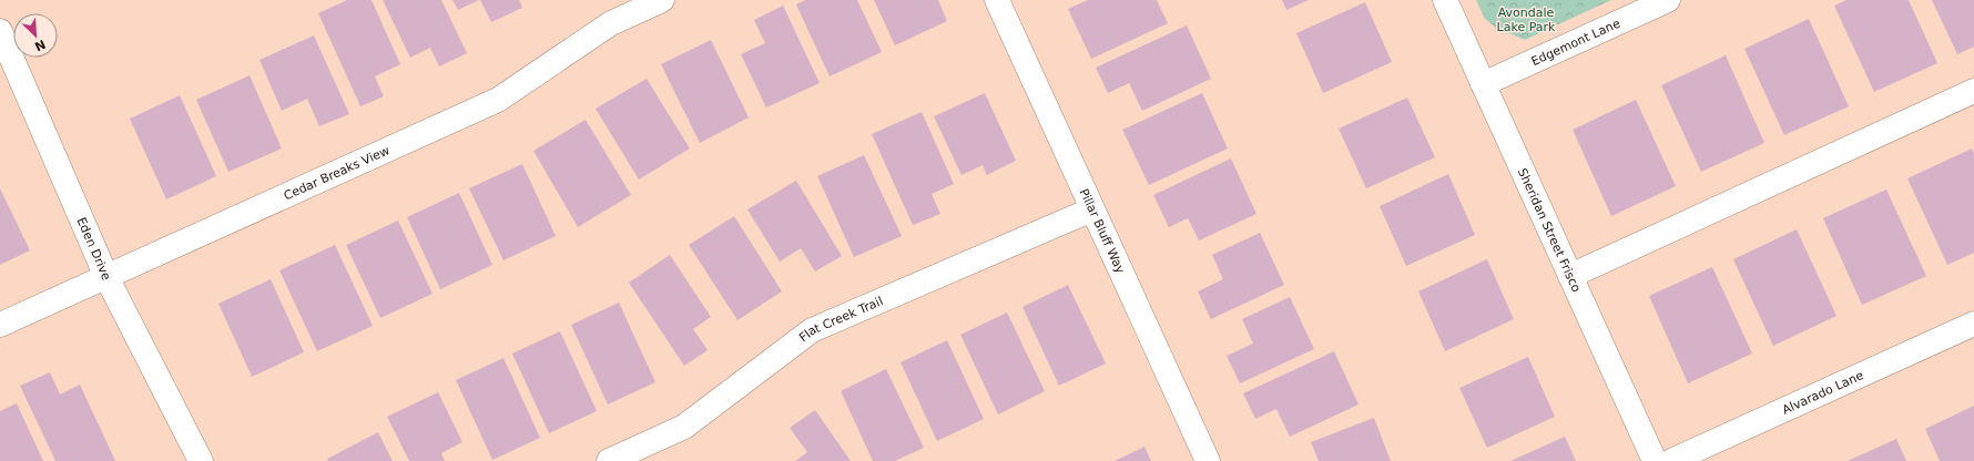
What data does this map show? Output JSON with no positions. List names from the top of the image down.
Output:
{
  "streets": {
    "street": [
      "Edgemont Lane",
      "Cedar Breaks View",
      "Pillar Bluff Way",
      "Sheridan Street Frisco",
      "Eden Drive",
      "Flat Creek Trail",
      "Alvarado Lane"
    ]
  },
  "crossings": [
    ["Edgemont Lane", "Sheridan Street Frisco"],
    ["Cedar Breaks View", "Eden Drive"],
    ["Pillar Bluff Way", "Flat Creek Trail"]
  ],
  "parks": ["Avondale Lake Park"],
  "north": "bottom right"
}
